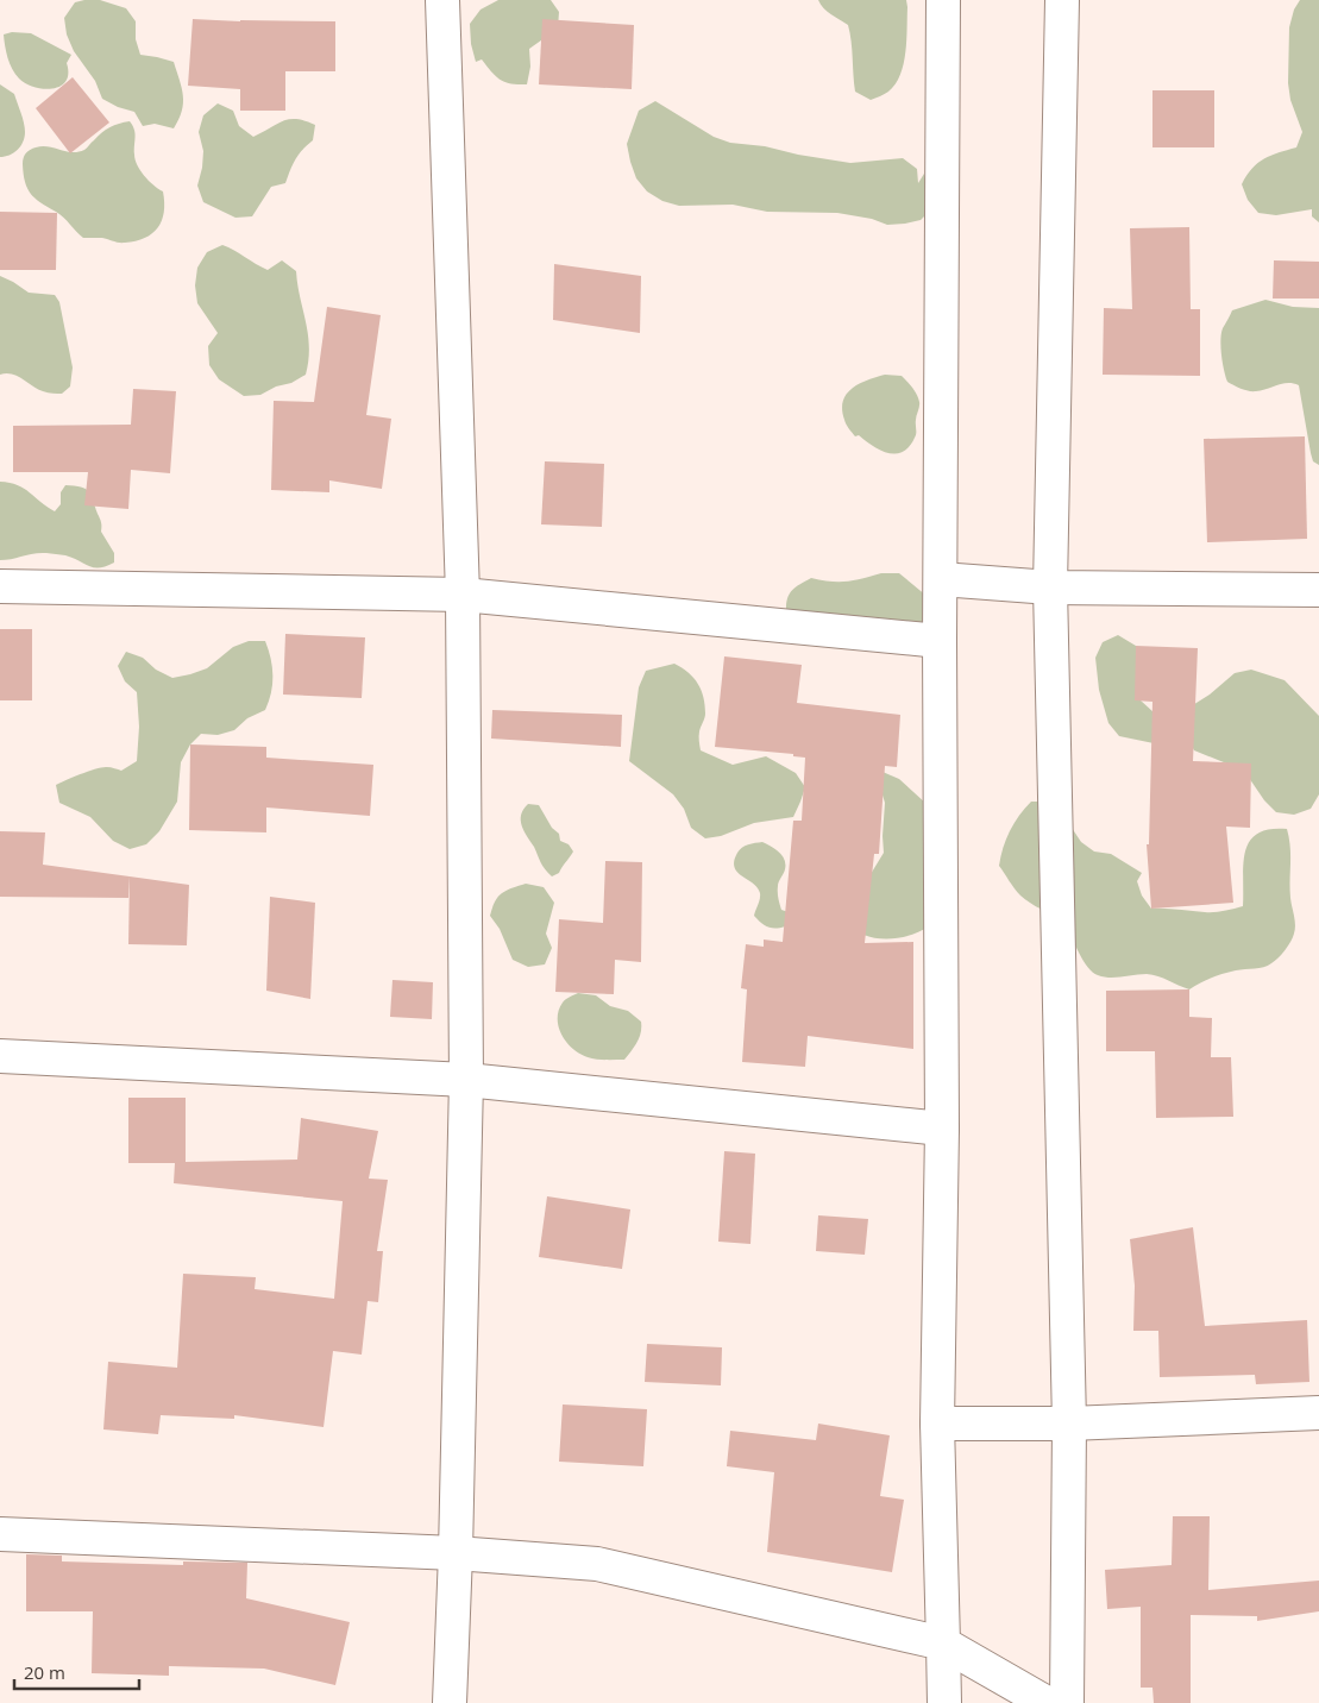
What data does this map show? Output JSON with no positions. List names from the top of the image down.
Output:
{
  "scale_bar": "20 m"
}
